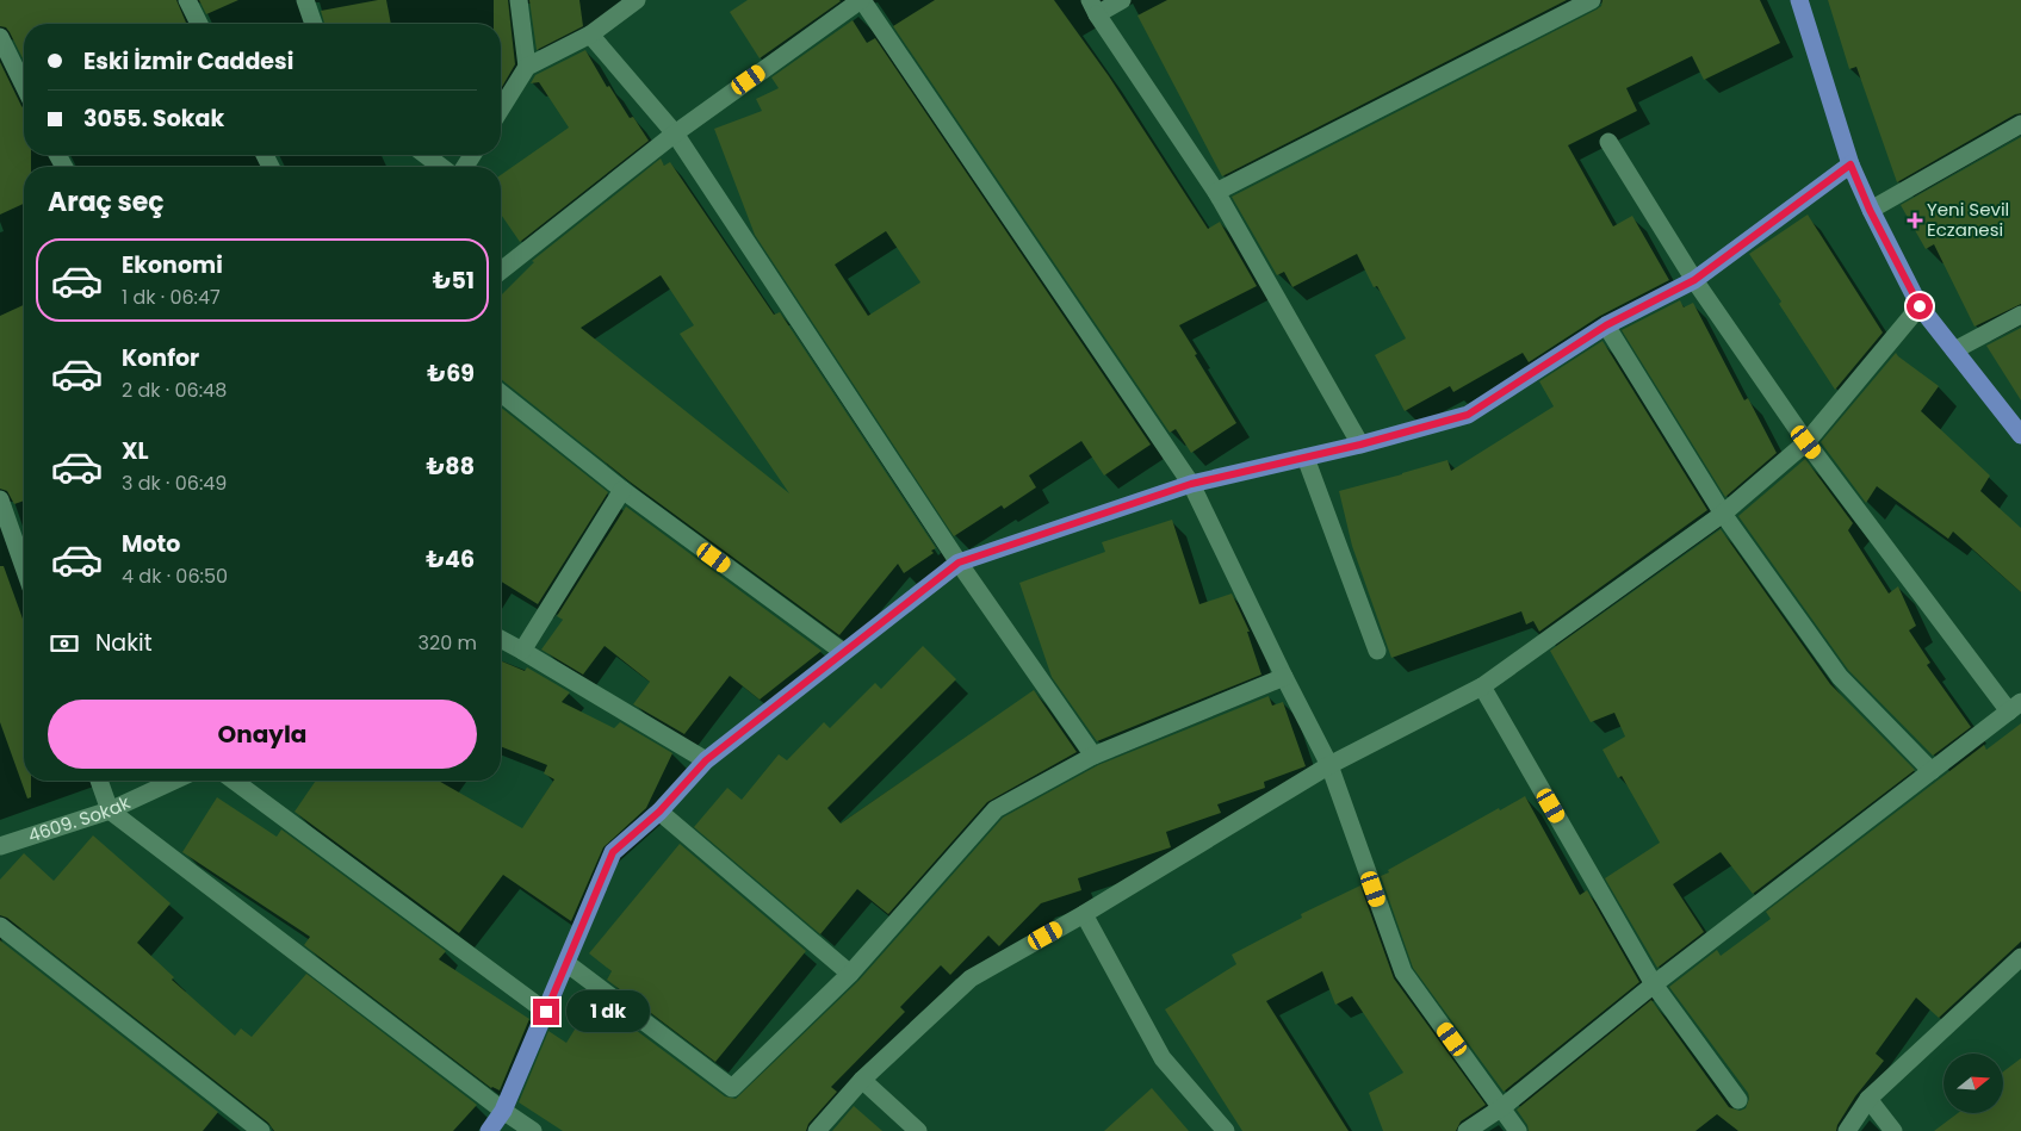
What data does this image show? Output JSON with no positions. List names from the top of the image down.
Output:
{
  "streets": {
    "street": ["4609. Sokak"]
  },
  "places": {
    "health": ["Yeni Sevil Eczanesi"]
  },
  "north": "right",
  "page": {
    "banner": ["Eski İzmir Caddesi", "3055. Sokak"],
    "heading": "Araç seç",
    "list": [
      {
        "name": "Ekonomi",
        "note": "1 dk · 06:47",
        "value": "₺51"
      },
      {
        "name": "Konfor",
        "note": "2 dk · 06:48",
        "value": "₺69"
      },
      {
        "name": "XL",
        "note": "3 dk · 06:49",
        "value": "₺88"
      },
      {
        "name": "Moto",
        "note": "4 dk · 06:50",
        "value": "₺46"
      }
    ],
    "pay": ["Nakit", "320 m"],
    "buttons": "Onayla",
    "bubble": "1 dk"
  }
}
